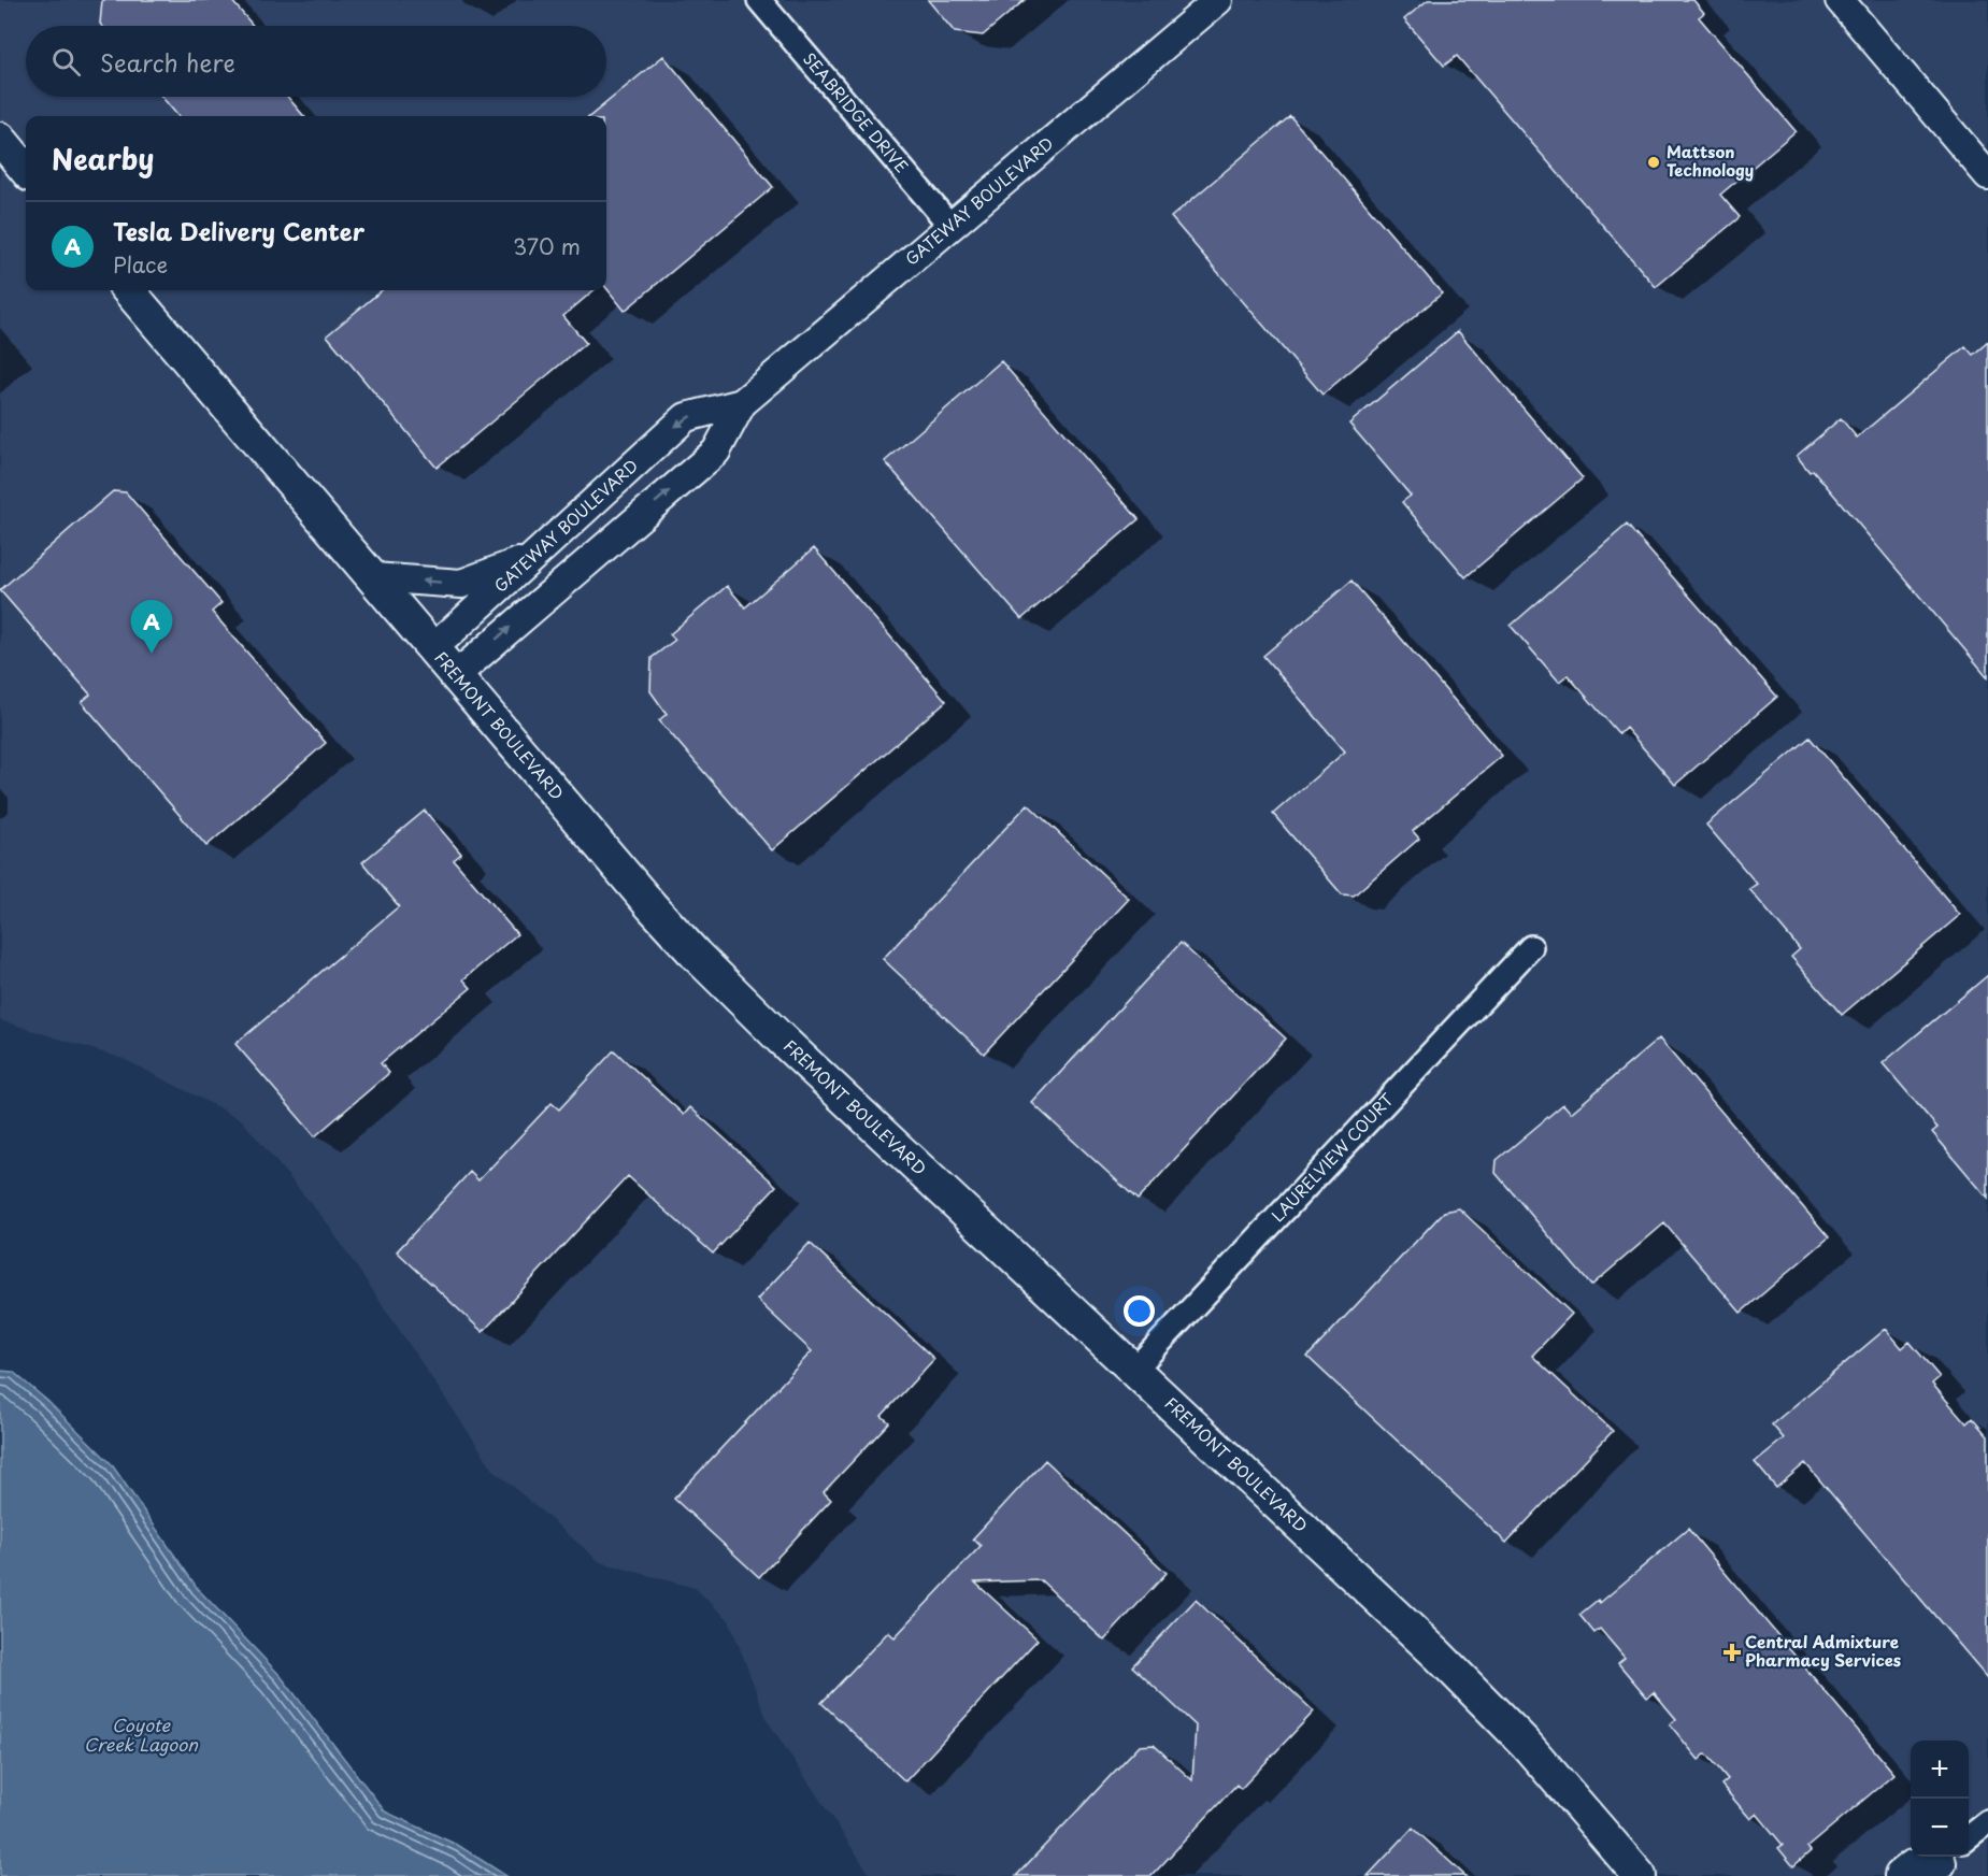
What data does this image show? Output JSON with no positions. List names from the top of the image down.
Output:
{
  "streets": {
    "main road": ["FREMONT BOULEVARD"],
    "street": ["SEABRIDGE DRIVE", "GATEWAY BOULEVARD", "LAURELVIEW COURT"]
  },
  "crossings": [
    ["SEABRIDGE DRIVE", "GATEWAY BOULEVARD"],
    ["GATEWAY BOULEVARD", "FREMONT BOULEVARD"],
    ["FREMONT BOULEVARD", "LAURELVIEW COURT"]
  ],
  "water": ["Coyote Creek Lagoon"],
  "places": {
    "other": ["Mattson Technology"],
    "health": ["Central Admixture Pharmacy Services"]
  },
  "page": {
    "search": "Search here",
    "heading": "Nearby",
    "list": [
      {
        "mark": "A",
        "name": "Tesla Delivery Center",
        "note": "Place",
        "value": "370 m"
      }
    ],
    "pins": "A",
    "map_buttons": ["+", "−"]
  }
}
